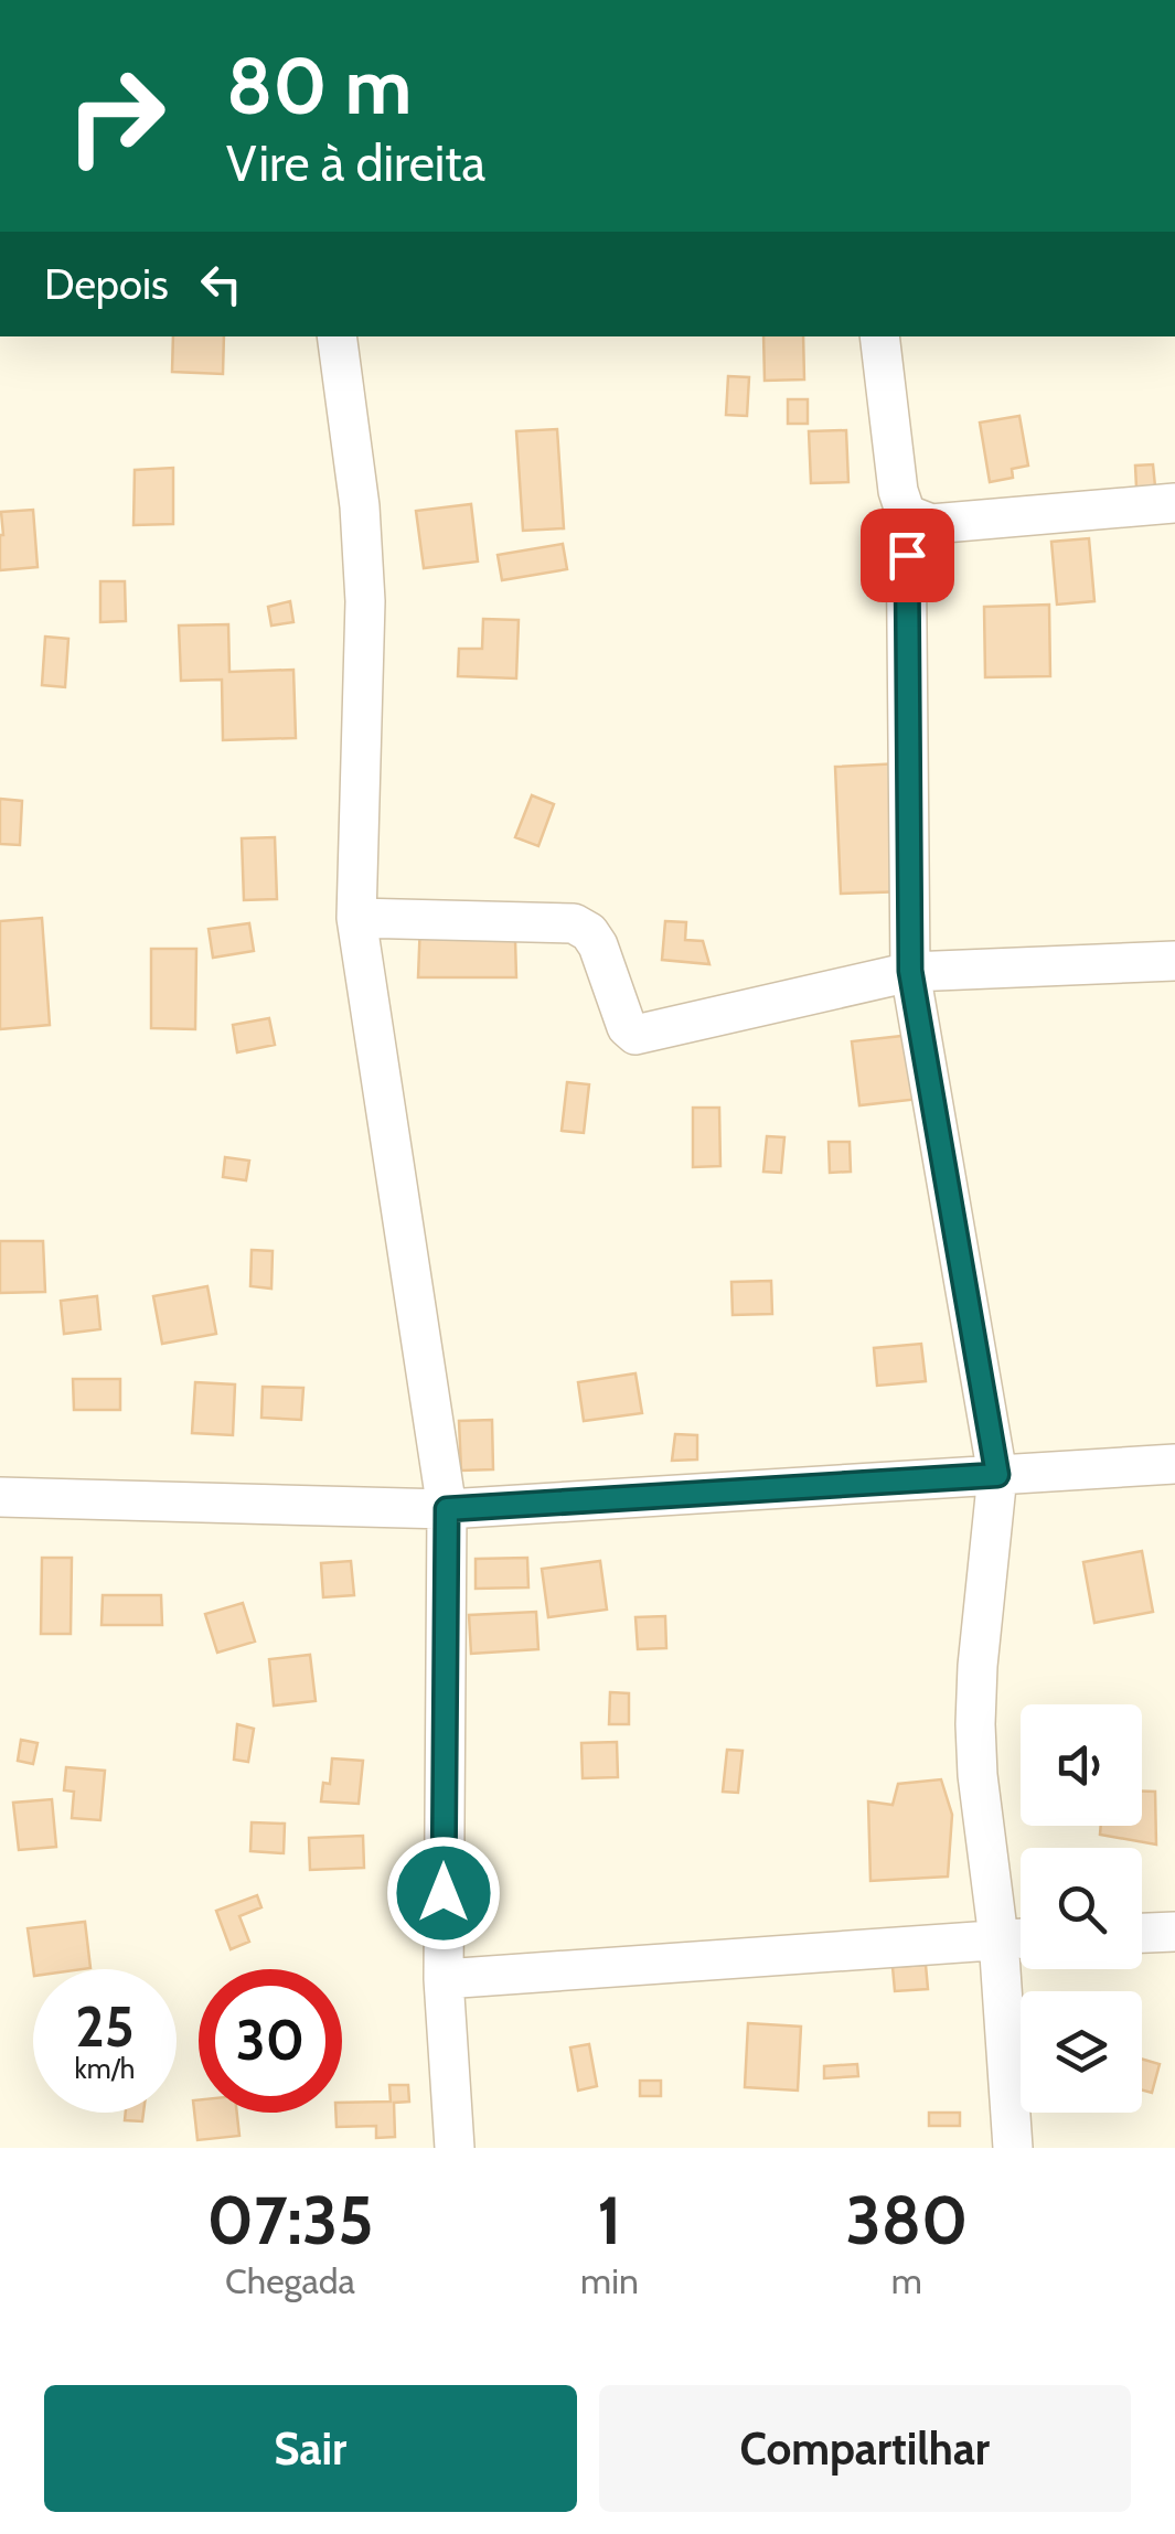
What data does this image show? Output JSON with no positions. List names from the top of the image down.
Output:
{
  "page": {
    "turn": ["80 m", "Vire à direita"],
    "then": "Depois",
    "speed": "25 km/h",
    "limit": "30",
    "eta": [
      "07:35",
      "Chegada",
      "1",
      "min",
      "380",
      "m"
    ],
    "buttons": ["Sair", "Compartilhar"]
  }
}
